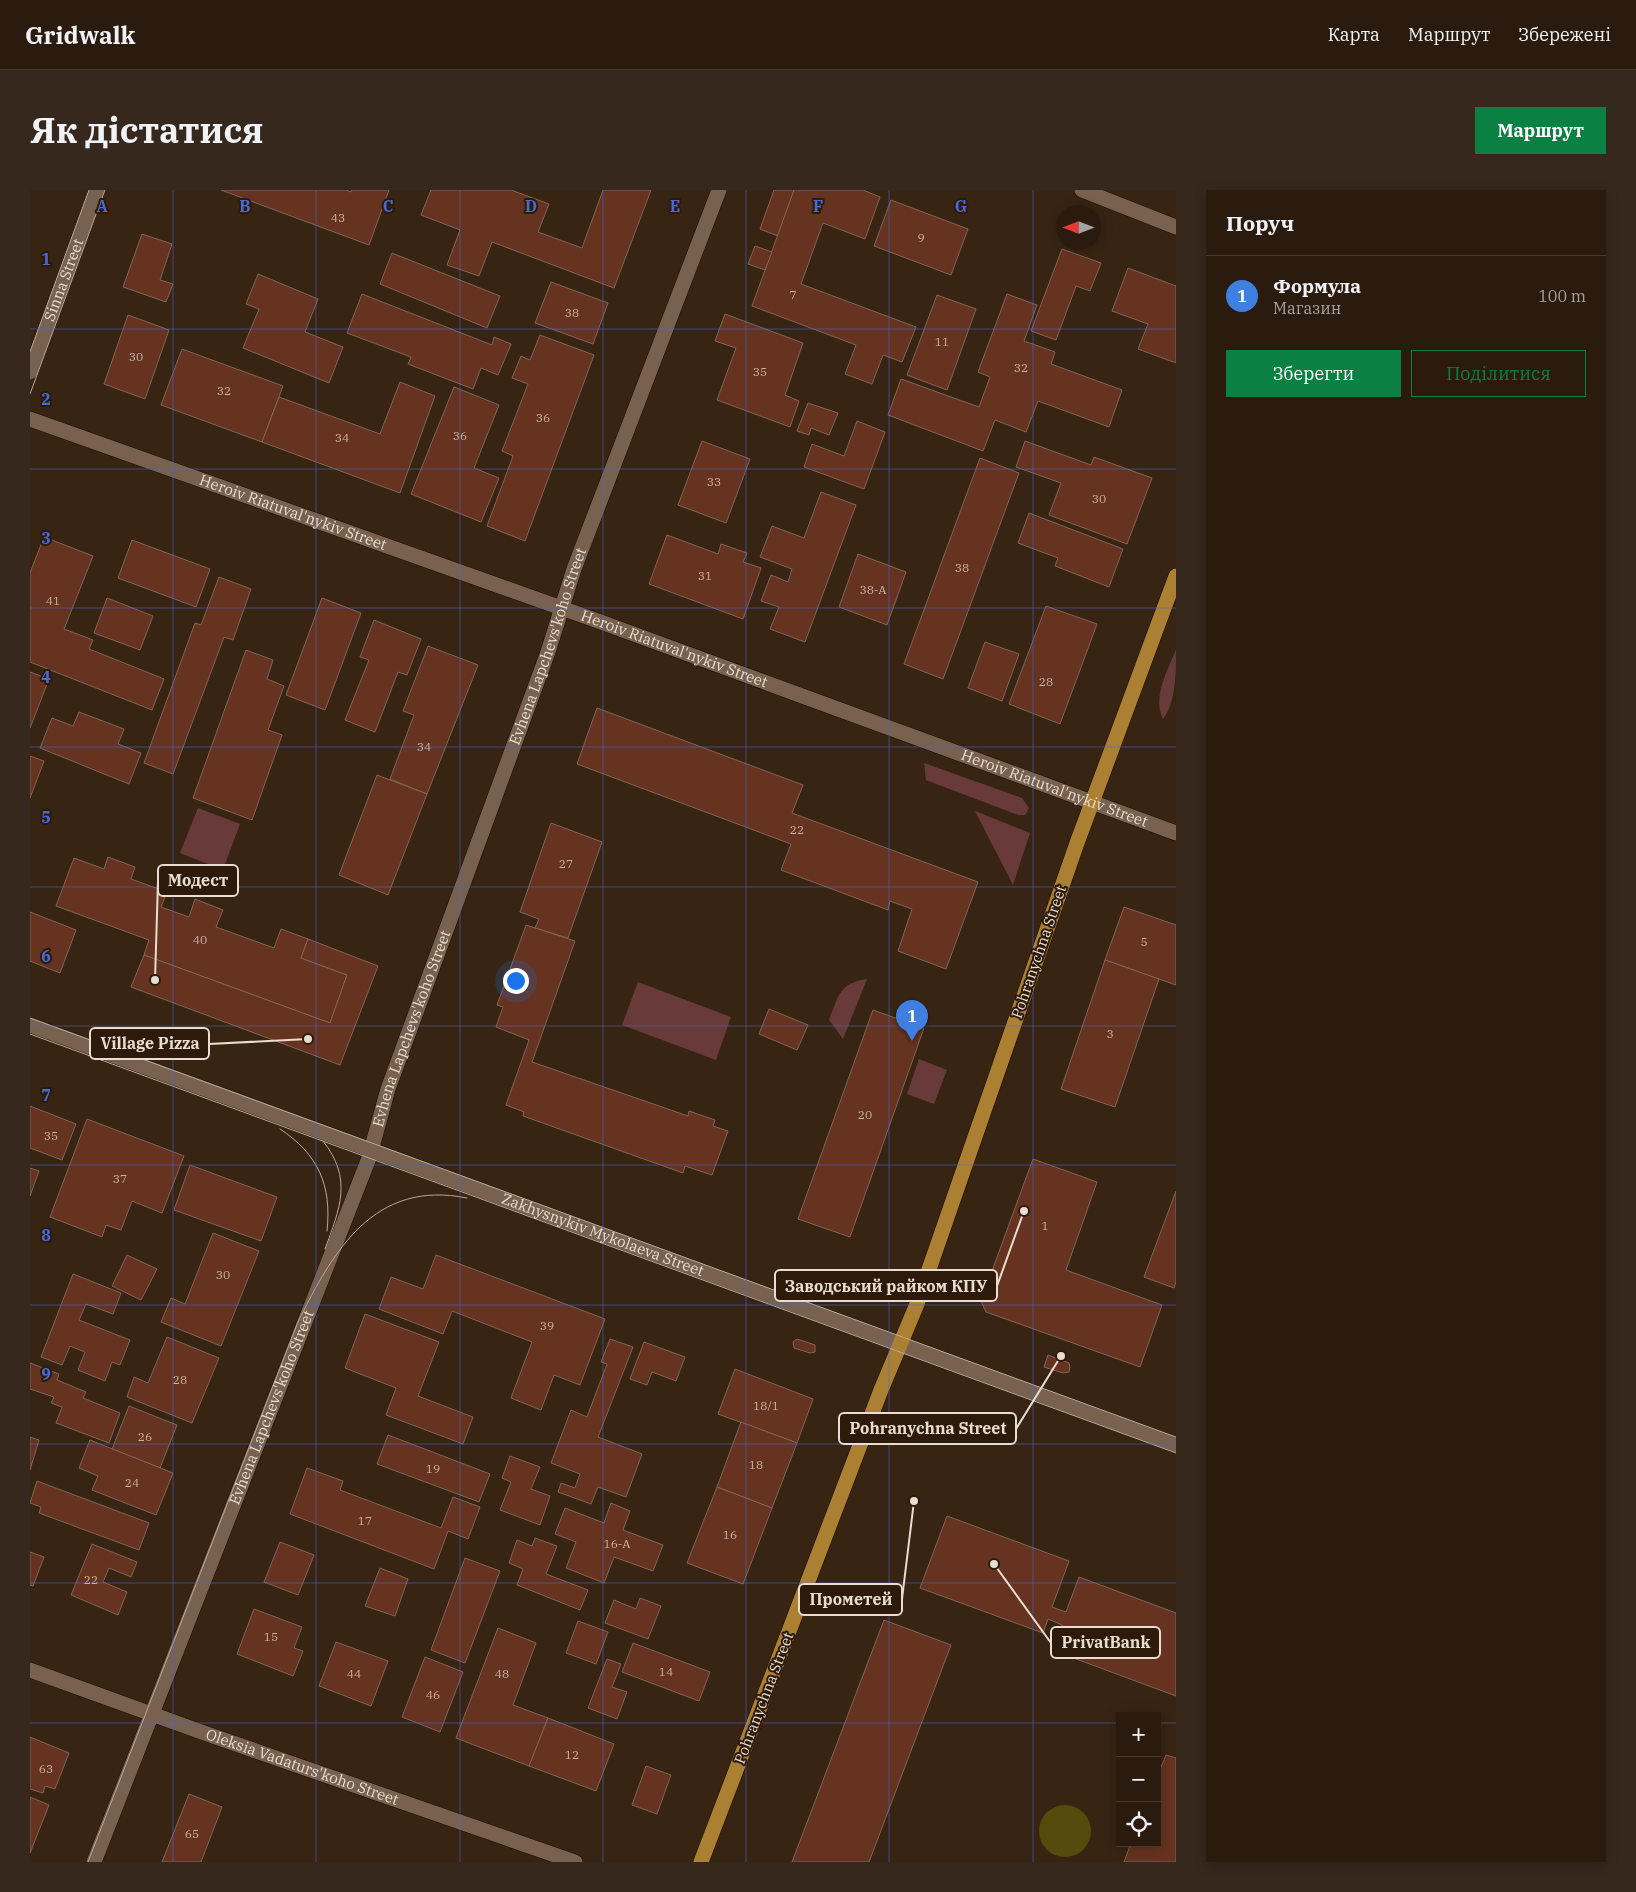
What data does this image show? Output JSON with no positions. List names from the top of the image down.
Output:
{
  "streets": {
    "main road": ["Pohranychna Street"],
    "street": [
      "Sinna Street",
      "Heroiv Riatuval'nykiv Street",
      "Evhena Lapchevs'koho Street",
      "Zakhysnykiv Mykolaeva Street",
      "Oleksia Vadaturs'koho Street"
    ]
  },
  "crossings": [
    ["Heroiv Riatuval'nykiv Street", "Evhena Lapchevs'koho Street"],
    ["Heroiv Riatuval'nykiv Street", "Pohranychna Street"],
    ["Evhena Lapchevs'koho Street", "Zakhysnykiv Mykolaeva Street"],
    ["Evhena Lapchevs'koho Street", "Oleksia Vadaturs'koho Street"],
    ["Pohranychna Street", "Zakhysnykiv Mykolaeva Street"]
  ],
  "places": [
    "Модест",
    "Village Pizza",
    "Заводський райком КПУ",
    "Pohranychna Street",
    "Прометей",
    "PrivatBank"
  ],
  "house_numbers": [
    "43",
    "9",
    "7",
    "38",
    "11",
    "30",
    "32",
    "35",
    "32",
    "36",
    "36",
    "34",
    "33",
    "30",
    "38",
    "31",
    "38-А",
    "41",
    "28",
    "34",
    "22",
    "27",
    "40",
    "5",
    "3",
    "20",
    "35",
    "37",
    "1",
    "30",
    "39",
    "28",
    "18/1",
    "26",
    "18",
    "19",
    "24",
    "17",
    "16",
    "16-А",
    "22",
    "15",
    "14",
    "44",
    "48",
    "46",
    "12",
    "63",
    "65"
  ],
  "north": "left",
  "page": {
    "header": "Gridwalk",
    "nav": ["Карта", "Маршрут", "Збережені"],
    "title": "Як дістатися",
    "buttons": [
      "Маршрут",
      ["Зберегти", "Поділитися"]
    ],
    "heading": "Поруч",
    "list": [
      {
        "mark": "1",
        "name": "Формула",
        "note": "Магазин",
        "value": "100 m"
      }
    ],
    "pins": "1",
    "map_buttons": ["+", "−"]
  },
  "grid": {
    "columns": [
      "A",
      "B",
      "C",
      "D",
      "E",
      "F",
      "G"
    ],
    "rows": [
      "1",
      "2",
      "3",
      "4",
      "5",
      "6",
      "7",
      "8",
      "9"
    ]
  }
}
